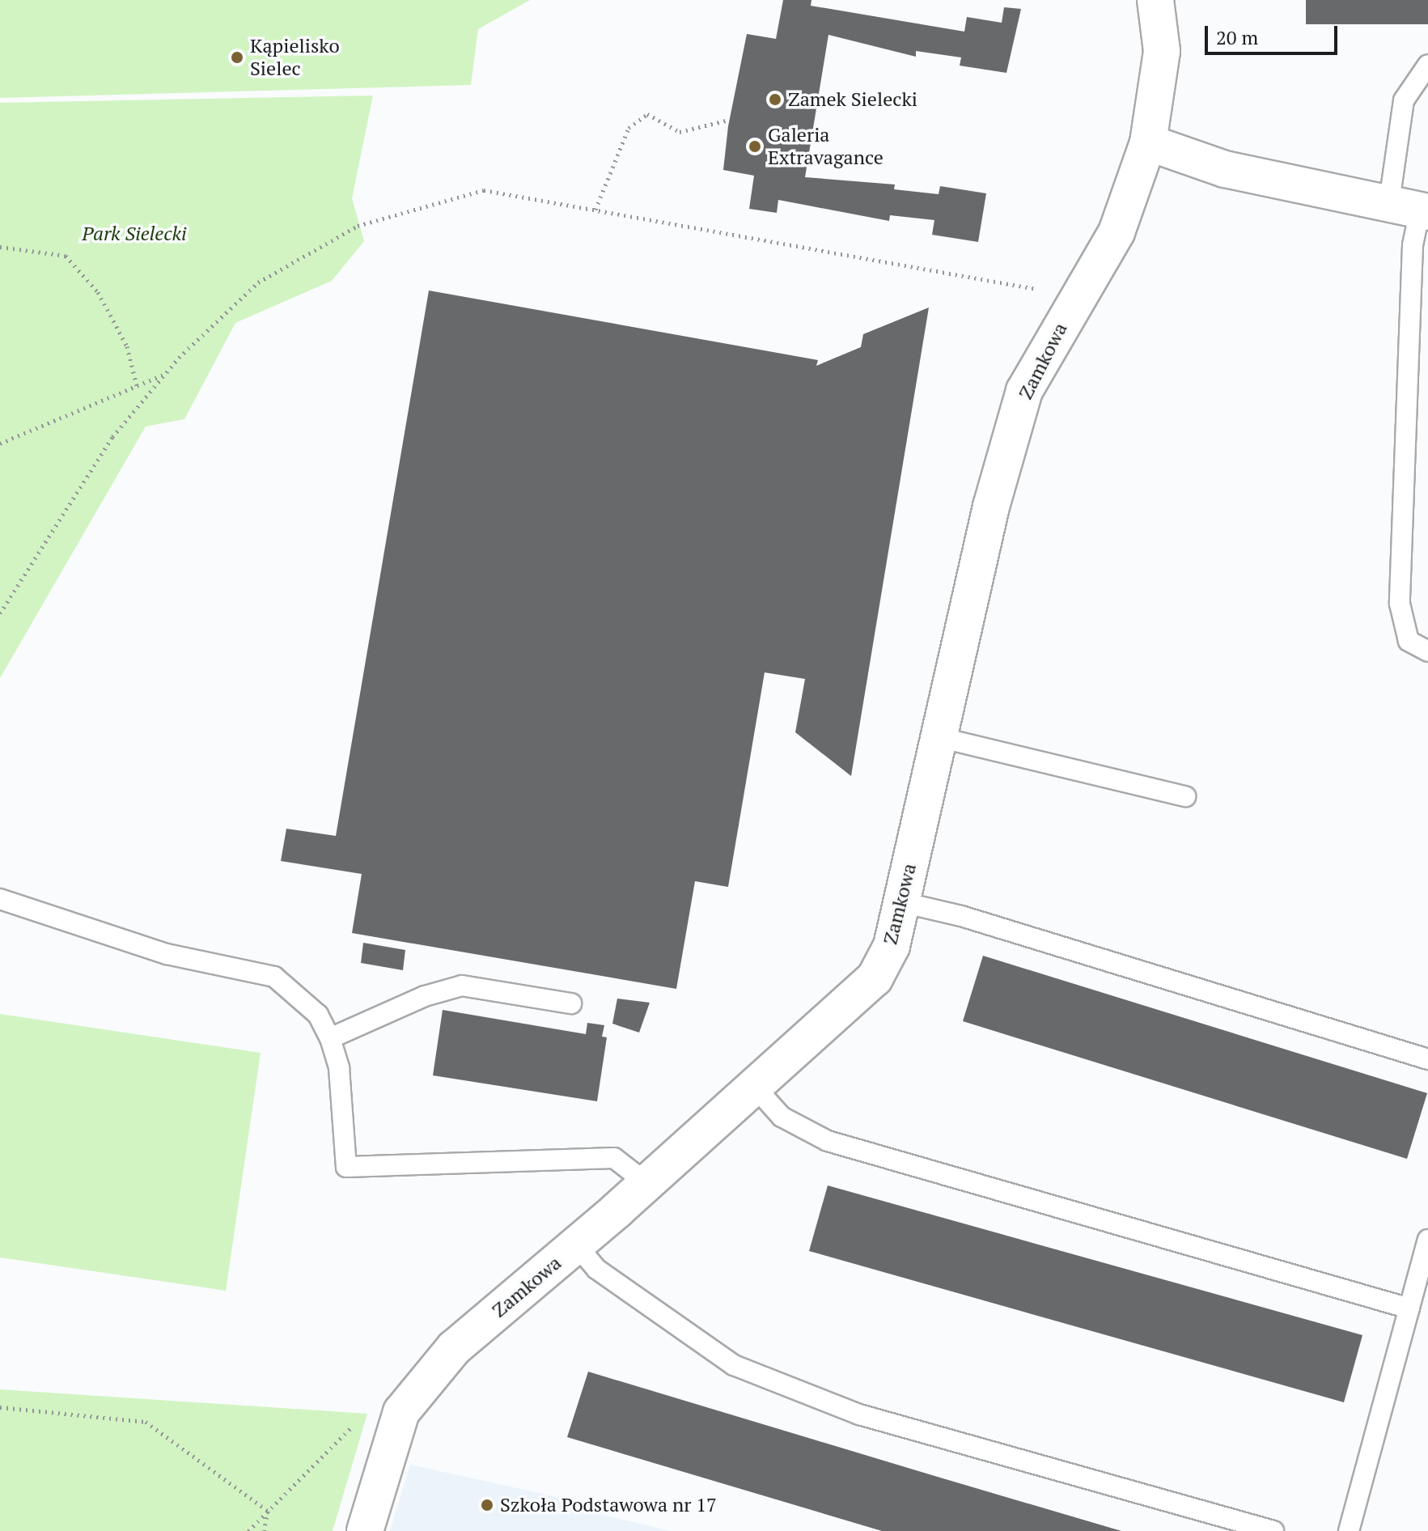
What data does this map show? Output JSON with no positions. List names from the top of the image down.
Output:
{
  "streets": {
    "street": ["Zamkowa"]
  },
  "parks": ["Park Sielecki"],
  "places": [
    "Kąpielisko Sielec",
    "Zamek Sielecki",
    "Galeria Extravagance",
    "Szkoła Podstawowa nr 17"
  ],
  "scale_bar": "20 m"
}
